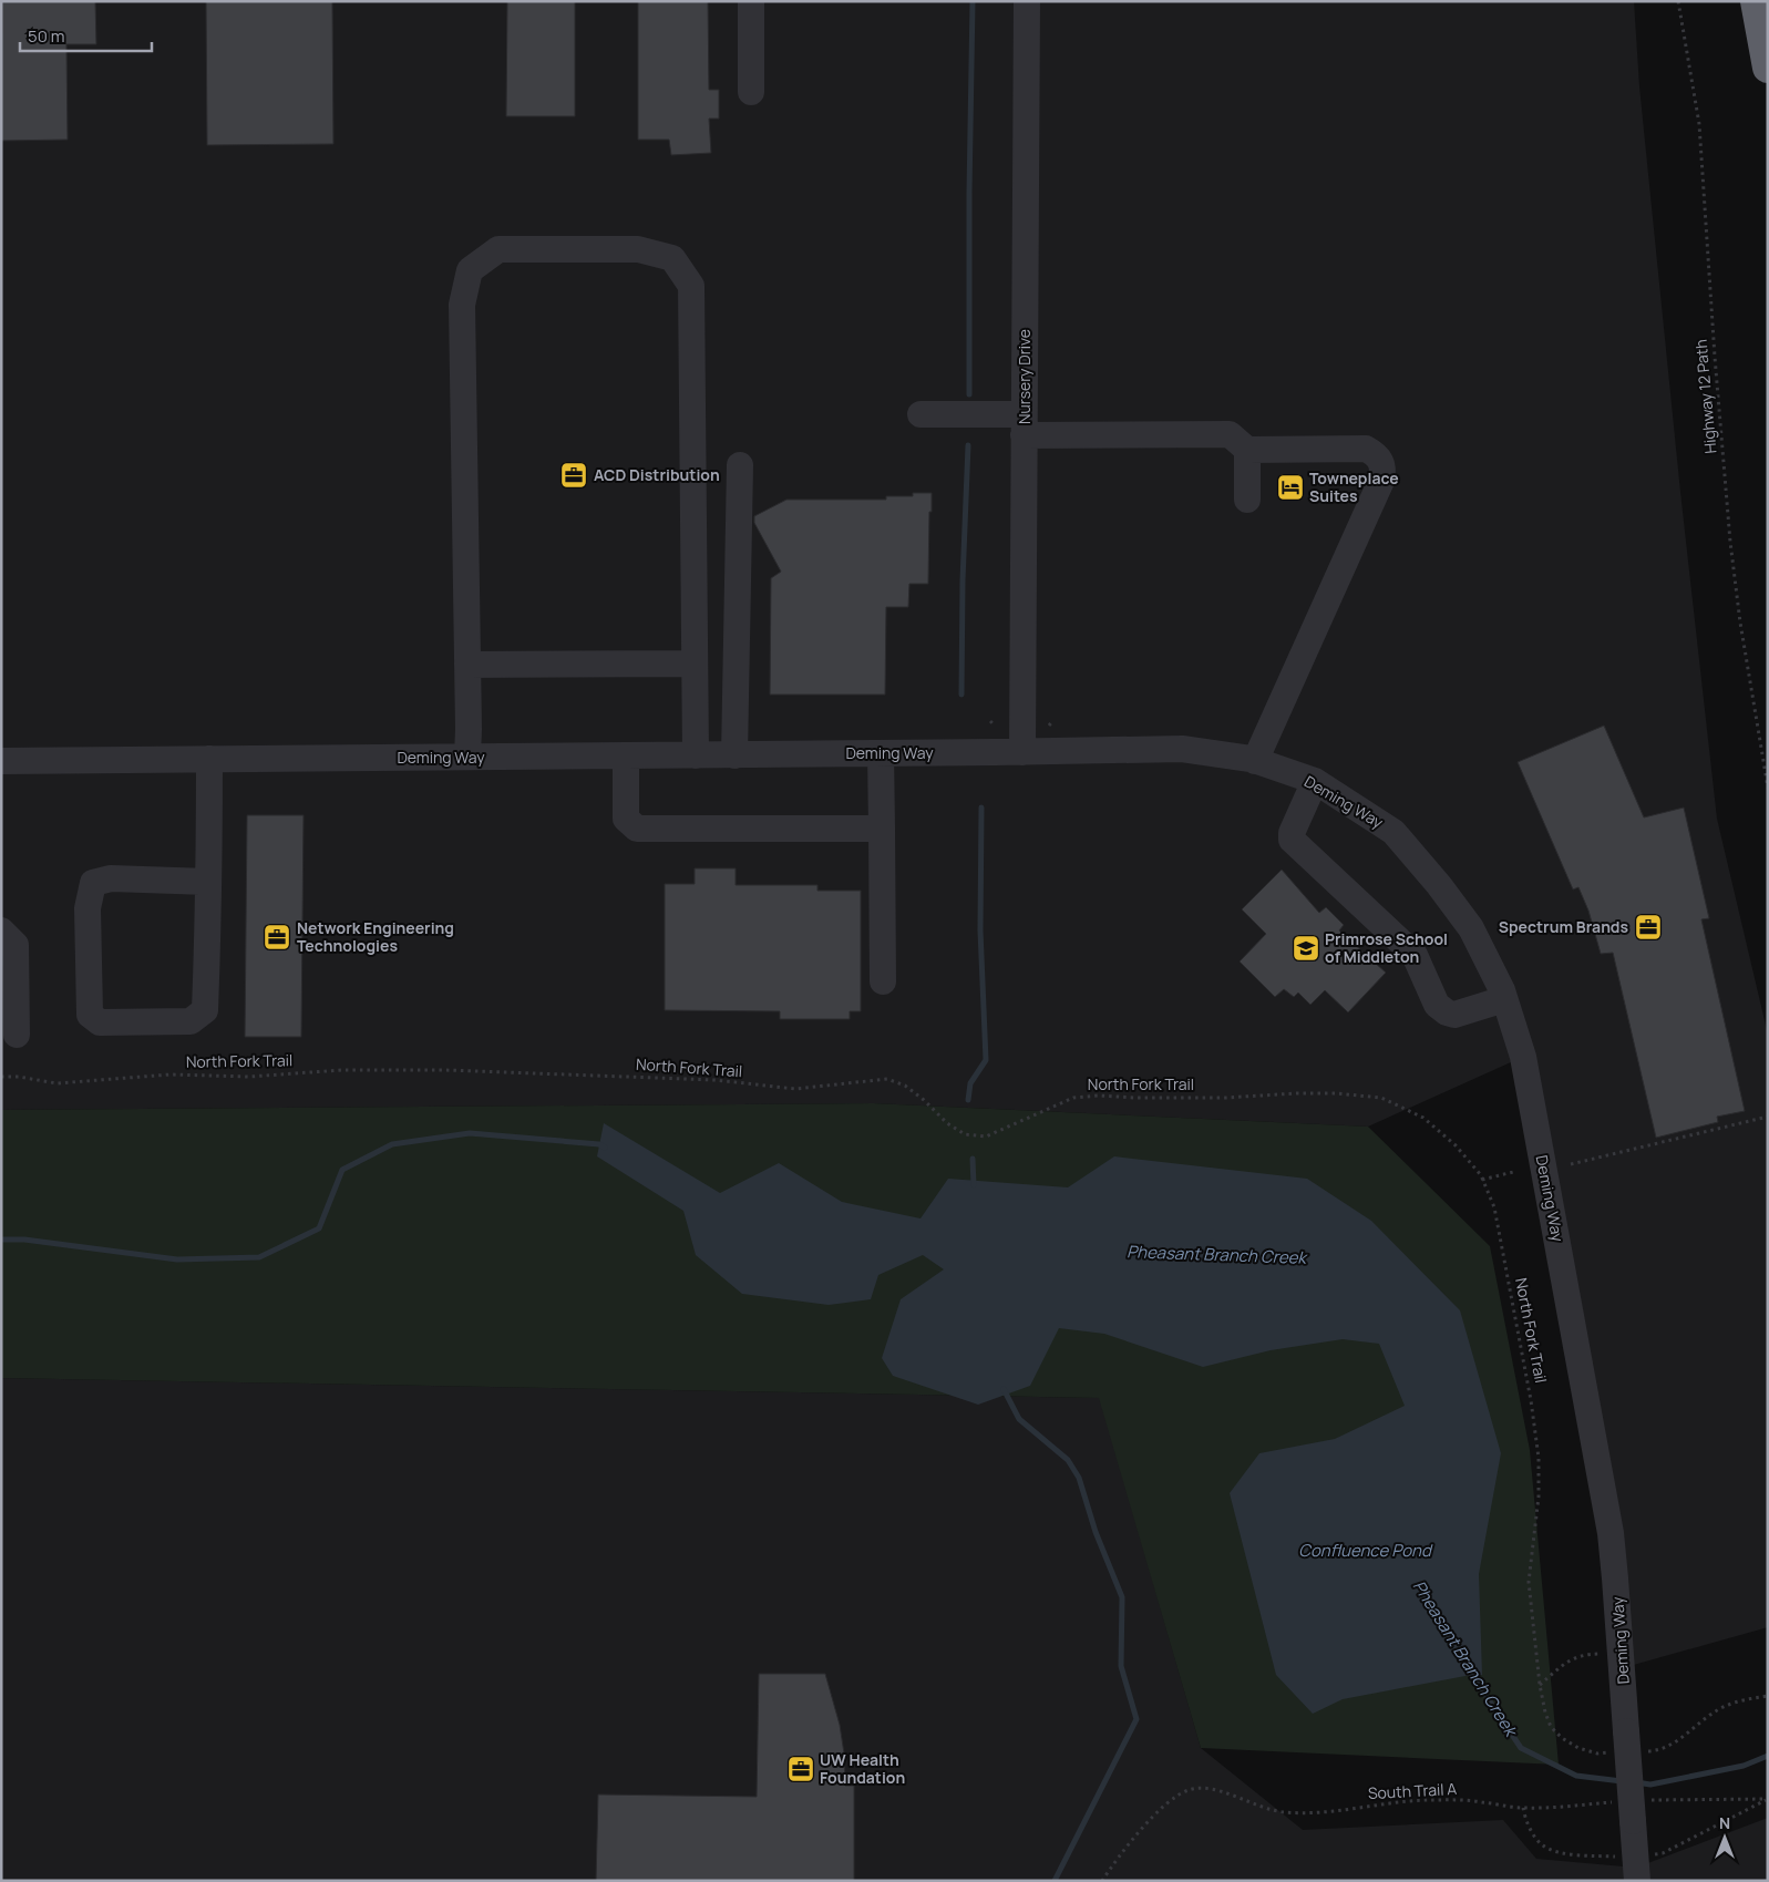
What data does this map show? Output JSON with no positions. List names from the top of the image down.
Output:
{
  "streets": {
    "street": ["Nursery Drive", "Deming Way"],
    "path": ["Highway 12 Path", "North Fork Trail", "South Trail A"]
  },
  "crossings": [
    ["Nursery Drive", "Deming Way"],
    ["Deming Way", "North Fork Trail"]
  ],
  "water": ["Pheasant Branch Creek", "Confluence Pond"],
  "places": {
    "office": [
      "ACD Distribution",
      "Spectrum Brands",
      "Network Engineering Technologies",
      "UW Health Foundation"
    ],
    "hotel": ["Towneplace Suites"],
    "school or university": ["Primrose School of Middleton"]
  },
  "scale_bar": "50 m",
  "north": "top"
}
